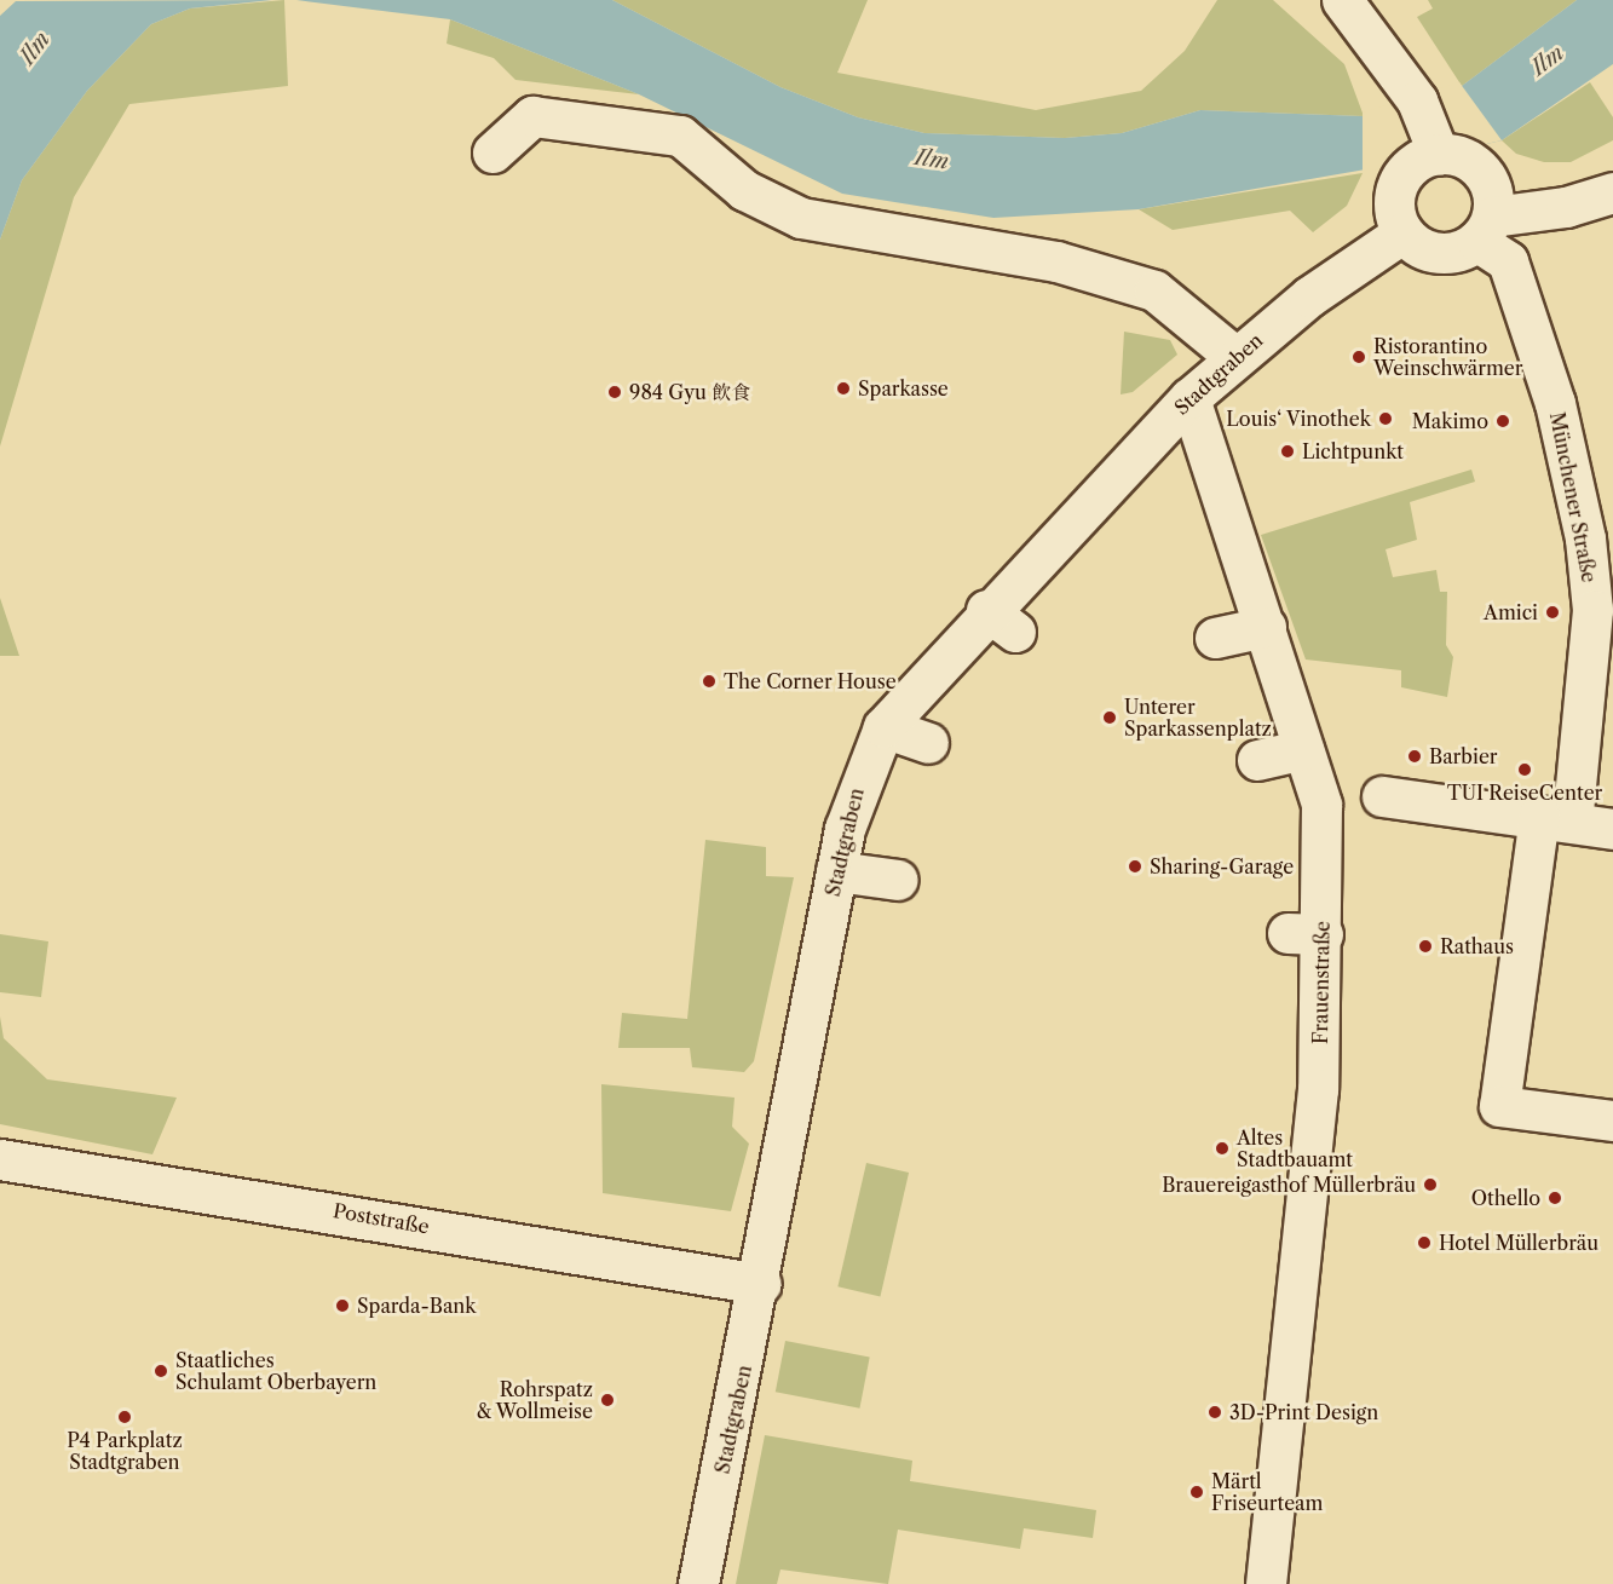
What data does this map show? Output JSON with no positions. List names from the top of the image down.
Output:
{
  "streets": {
    "street": [
      "Stadtgraben",
      "Münchener Straße",
      "Frauenstraße",
      "Poststraße"
    ]
  },
  "crossings": [
    ["Stadtgraben", "Münchener Straße"],
    ["Stadtgraben", "Frauenstraße"],
    ["Stadtgraben", "Poststraße"]
  ],
  "water": ["Ilm"],
  "places": [
    "Ristorantino Weinschwärmer",
    "Sparkasse",
    "984 Gyu 飲食",
    "Louis‘ Vinothek",
    "Makimo",
    "Lichtpunkt",
    "Amici",
    "The Corner House",
    "Unterer Sparkassenplatz",
    "Barbier",
    "TUI ReiseCenter",
    "Sharing-Garage",
    "Rathaus",
    "Altes Stadtbauamt",
    "Brauereigasthof Müllerbräu",
    "Othello",
    "Hotel Müllerbräu",
    "Sparda-Bank",
    "Staatliches Schulamt Oberbayern",
    "Rohrspatz & Wollmeise",
    "3D-Print Design",
    "P4 Parkplatz Stadtgraben",
    "Märtl Friseurteam"
  ]
}
